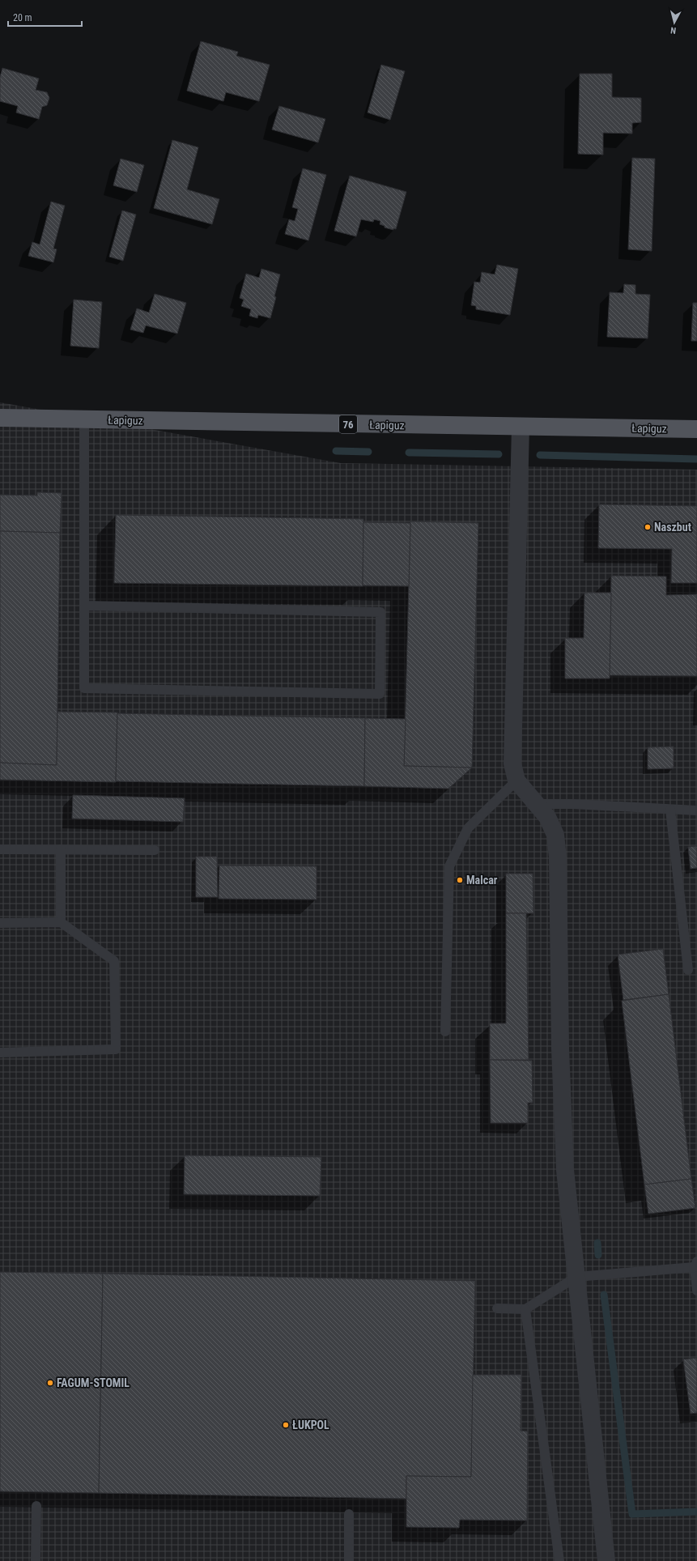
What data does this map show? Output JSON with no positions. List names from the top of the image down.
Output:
{
  "streets": {
    "main road": ["Łapiguz", "76"]
  },
  "places": [
    "Naszbut",
    "Malcar",
    "FAGUM-STOMIL",
    "ŁUKPOL"
  ],
  "scale_bar": "20 m",
  "north": "bottom"
}
